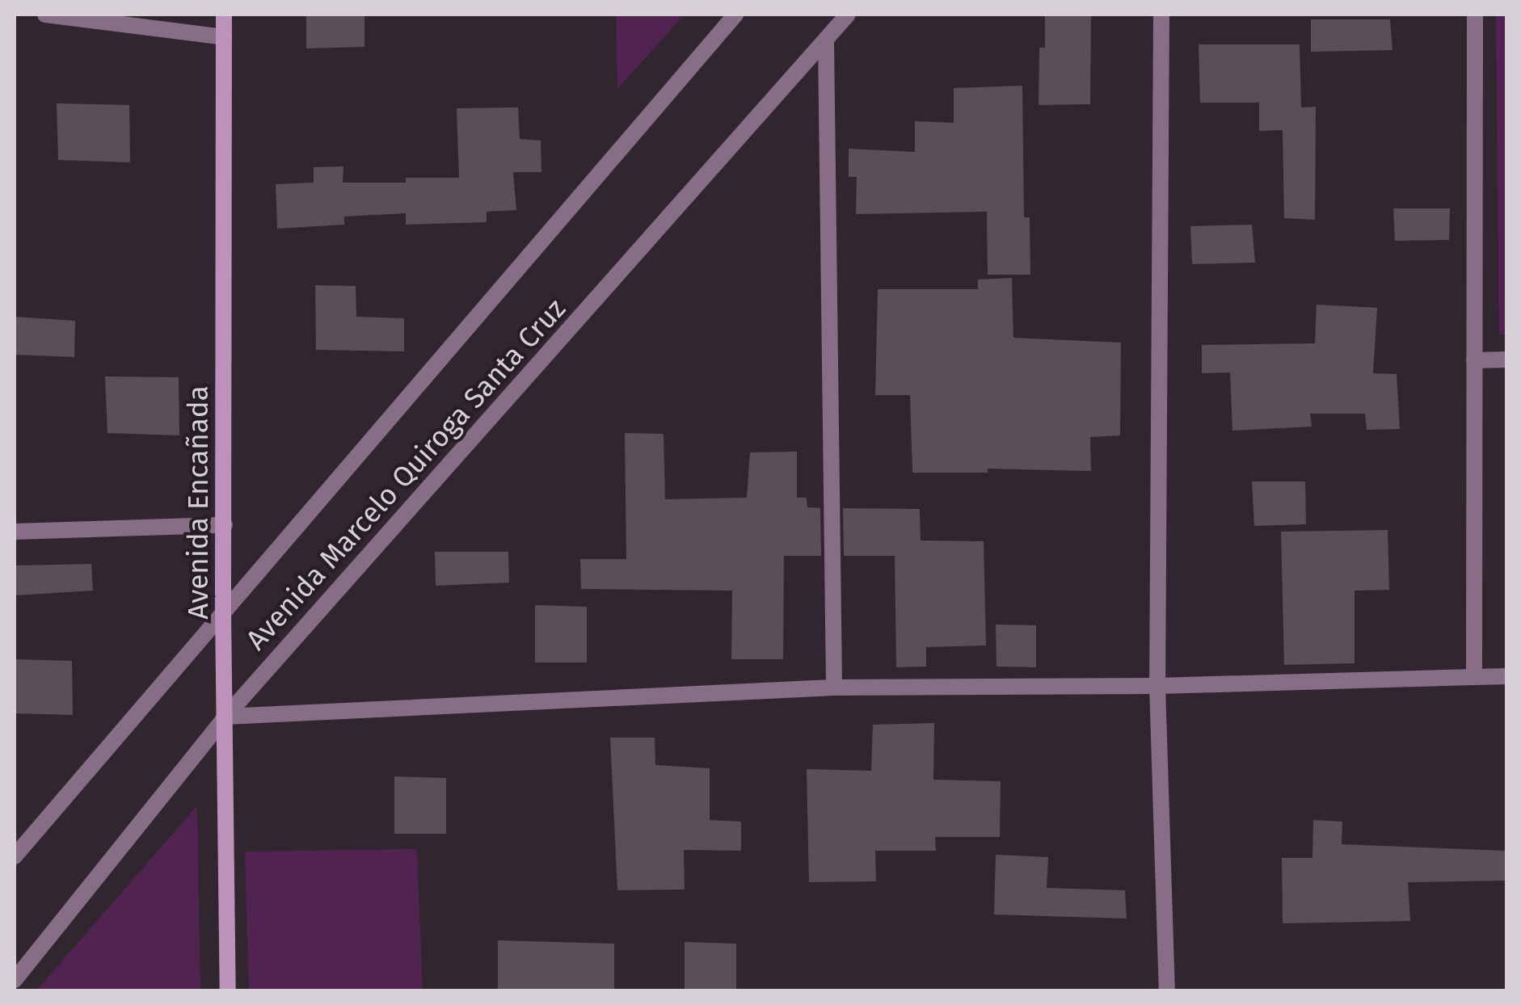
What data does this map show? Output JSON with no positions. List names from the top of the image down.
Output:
{
  "streets": {
    "main road": ["Avenida Encañada"],
    "street": ["Avenida Marcelo Quiroga Santa Cruz"]
  },
  "crossings": [
    ["Avenida Marcelo Quiroga Santa Cruz", "Avenida Encañada"]
  ]
}
